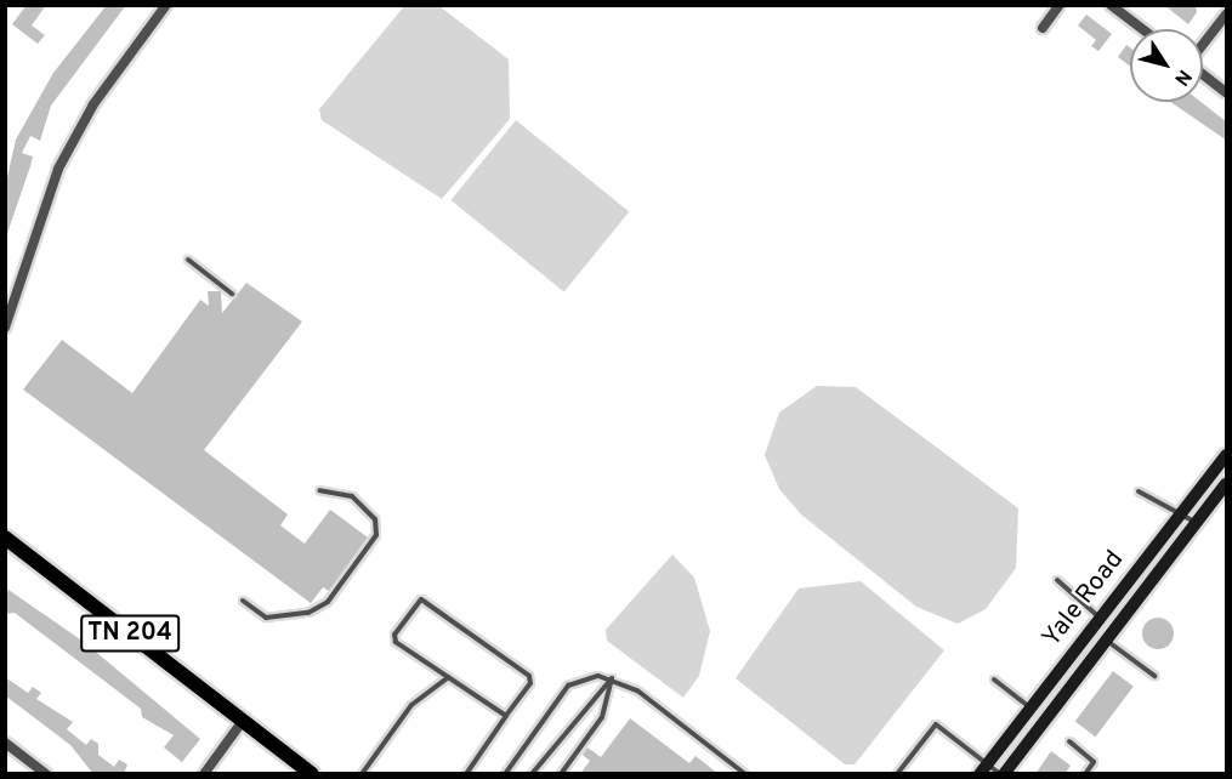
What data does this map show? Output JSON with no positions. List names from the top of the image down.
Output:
{
  "streets": {
    "main road": ["Yale Road", "TN 204"]
  },
  "north": "bottom right"
}
